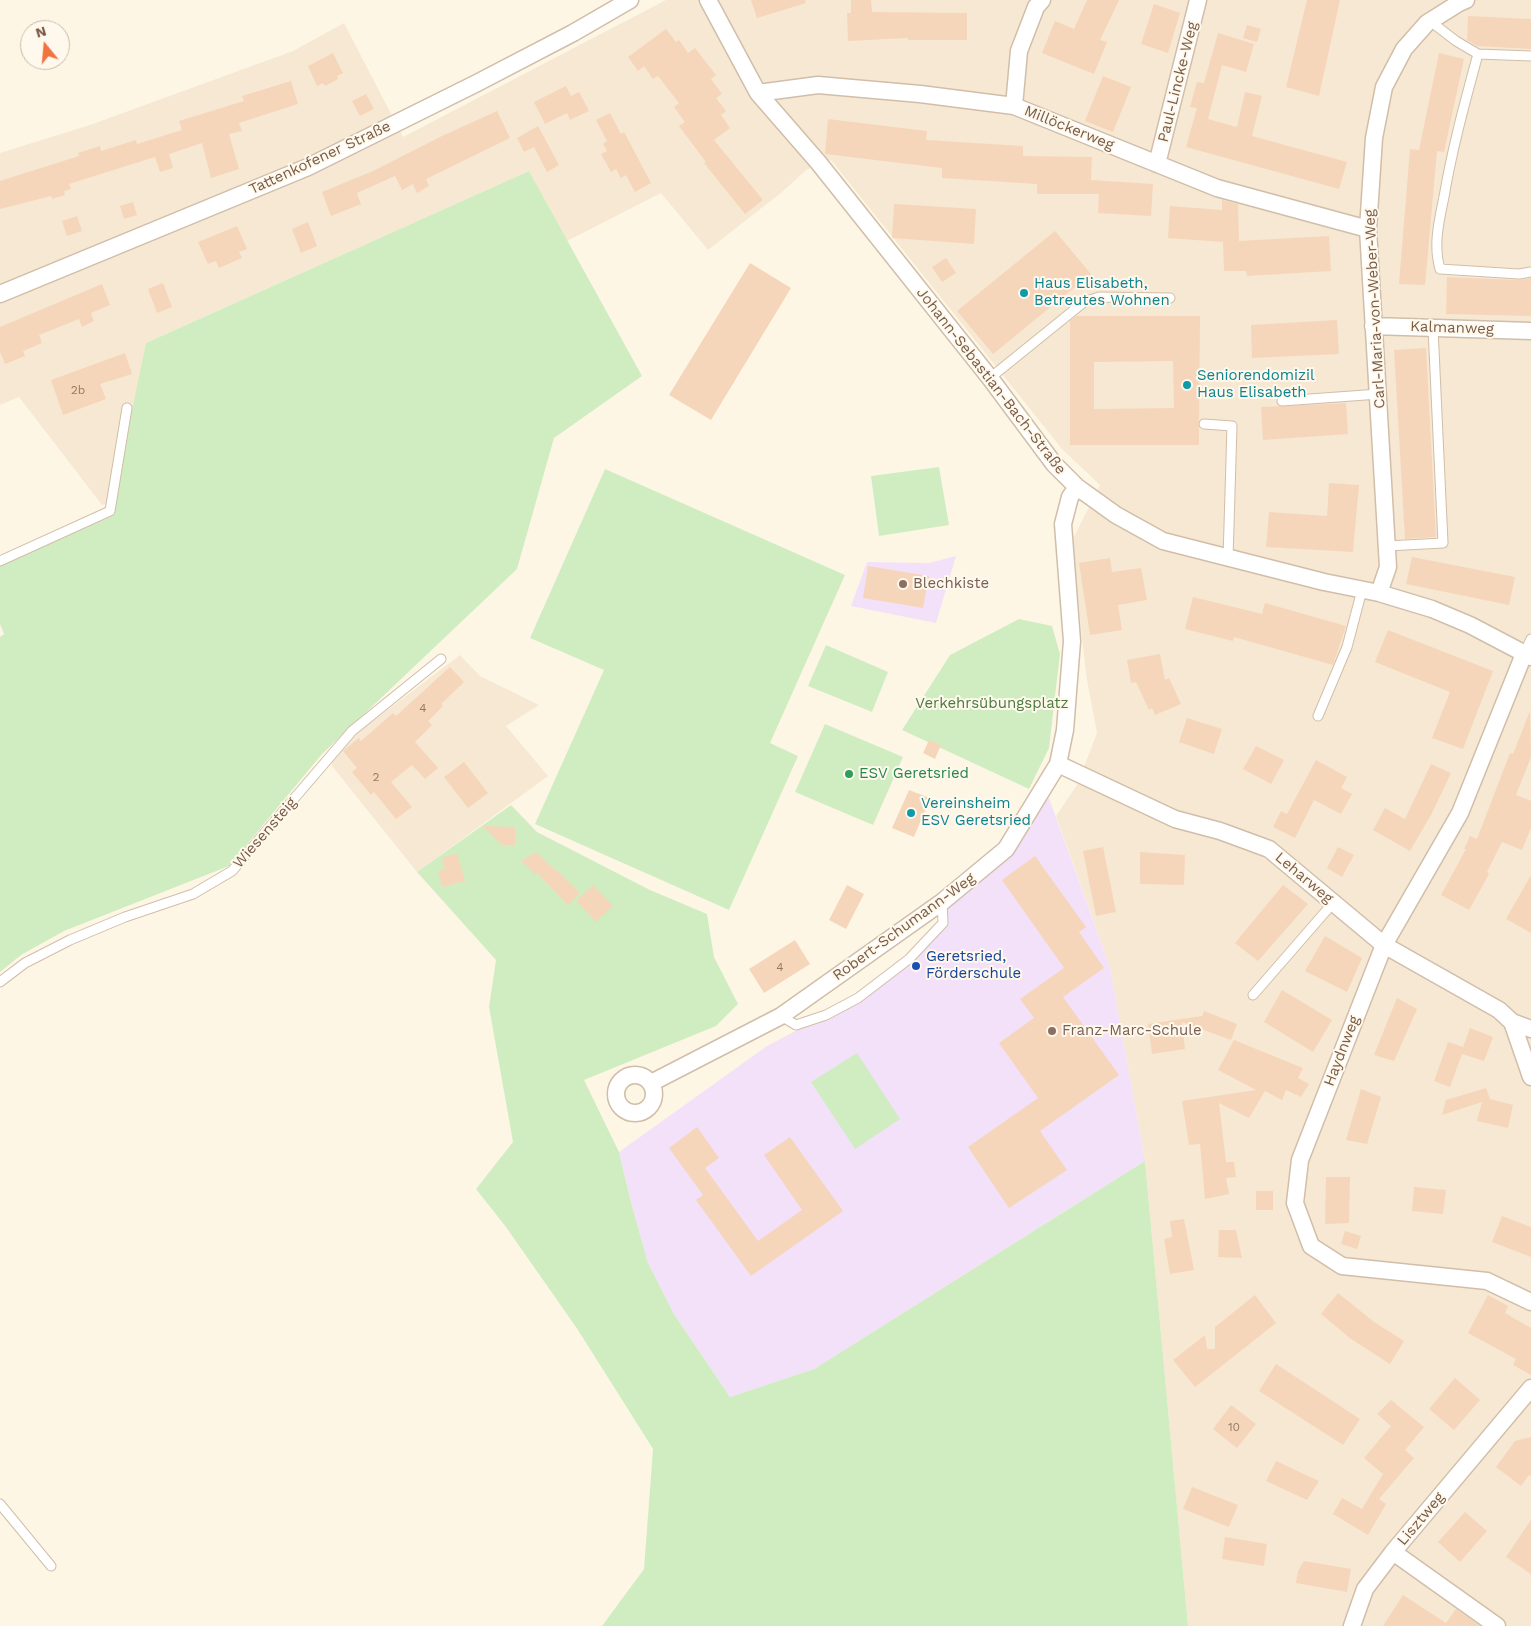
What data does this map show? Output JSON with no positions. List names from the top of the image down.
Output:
{
  "streets": {
    "street": [
      "Paul-Lincke-Weg",
      "Millöckerweg",
      "Tattenkofener Straße",
      "Carl-Maria-von-Weber-Weg",
      "Kalmanweg",
      "Johann-Sebastian-Bach-Straße",
      "Leharweg",
      "Robert-Schumann-Weg",
      "Haydnweg",
      "Lisztweg"
    ],
    "lane": ["Wiesensteig"]
  },
  "crossings": [
    ["Paul-Lincke-Weg", "Millöckerweg"],
    ["Millöckerweg", "Carl-Maria-von-Weber-Weg"],
    ["Millöckerweg", "Johann-Sebastian-Bach-Straße"],
    ["Carl-Maria-von-Weber-Weg", "Kalmanweg"],
    ["Carl-Maria-von-Weber-Weg", "Johann-Sebastian-Bach-Straße"],
    ["Johann-Sebastian-Bach-Straße", "Robert-Schumann-Weg"],
    ["Johann-Sebastian-Bach-Straße", "Haydnweg"],
    ["Leharweg", "Robert-Schumann-Weg"],
    ["Leharweg", "Haydnweg"]
  ],
  "parks": ["Verkehrsübungsplatz"],
  "places": [
    "Haus Elisabeth, Betreutes Wohnen",
    "Seniorendomizil Haus Elisabeth",
    "Blechkiste",
    "ESV Geretsried",
    "Vereinsheim ESV Geretsried",
    "Geretsried, Förderschule",
    "Franz-Marc-Schule"
  ],
  "house_numbers": [
    "2b",
    "4",
    "2",
    "4",
    "10"
  ],
  "north": "top"
}
